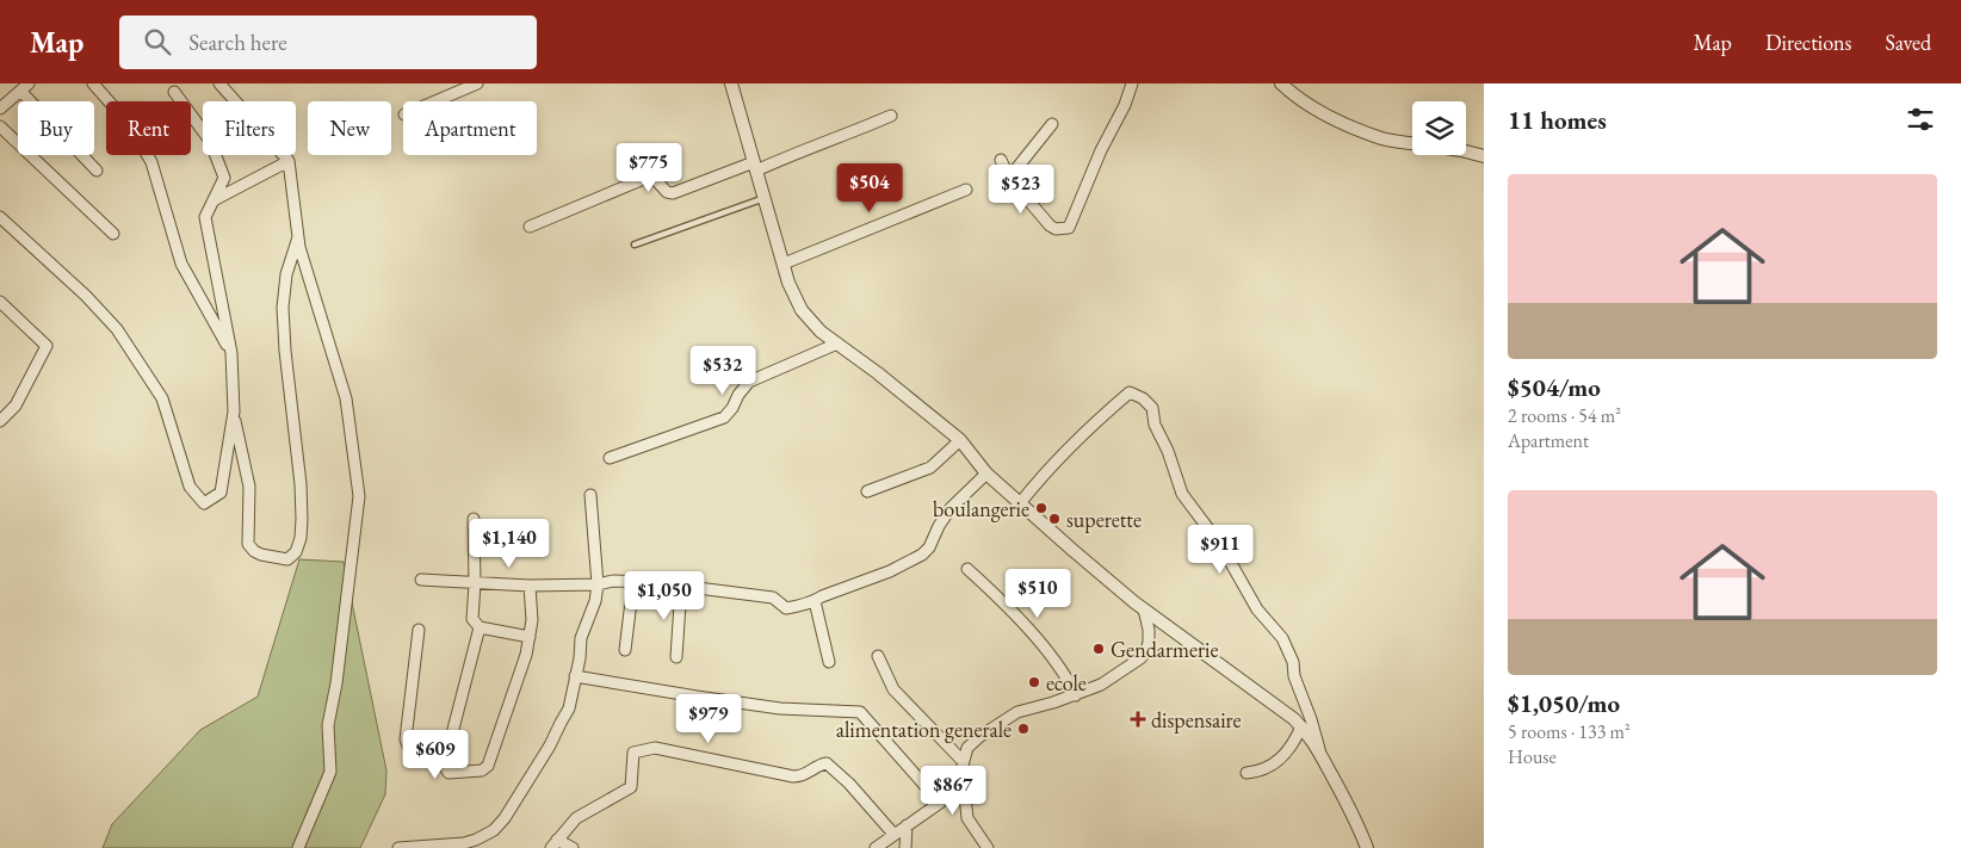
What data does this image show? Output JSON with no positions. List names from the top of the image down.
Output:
{
  "places": {
    "other": [
      "boulangerie",
      "superette",
      "Gendarmerie",
      "ecole",
      "alimentation generale"
    ],
    "health": ["dispensaire"]
  },
  "page": {
    "header": "Map",
    "search": "Search here",
    "nav": ["Map", "Directions", "Saved"],
    "heading": "11 homes",
    "chip": [
      "Buy",
      "Rent",
      "Filters",
      "New",
      "Apartment"
    ],
    "price": [
      "$775",
      "$504",
      "$523",
      "$532",
      "$1,140",
      "$911",
      "$510",
      "$1,050",
      "$979",
      "$609",
      "$867"
    ],
    "list": [
      {
        "name": "$504/mo",
        "note": "2 rooms · 54 m² · Apartment"
      },
      {
        "name": "$1,050/mo",
        "note": "5 rooms · 133 m² · House"
      }
    ]
  }
}
